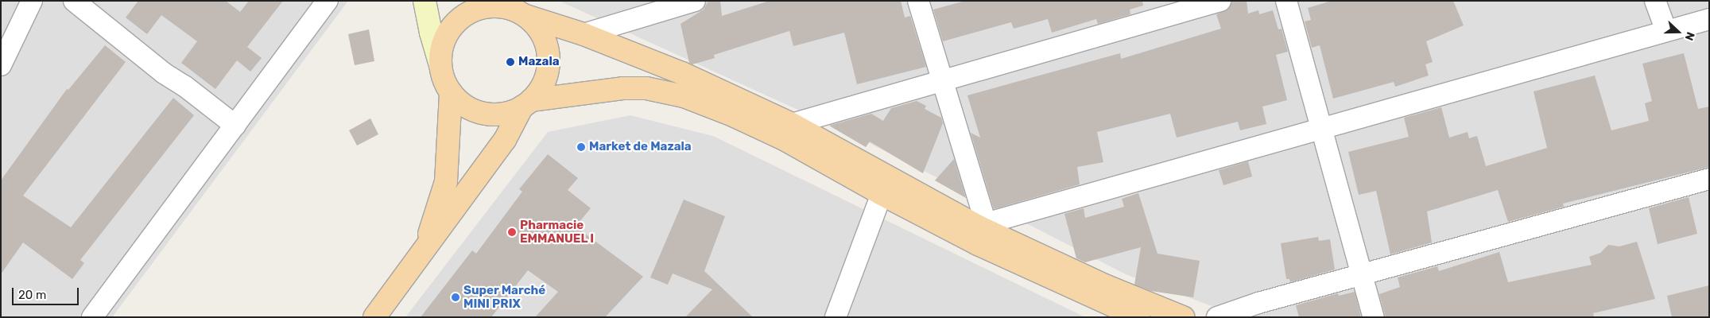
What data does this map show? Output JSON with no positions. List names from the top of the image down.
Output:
{
  "places": [
    "Mazala",
    "Market de Mazala",
    "Pharmacie EMMANUEL I",
    "Super Marché MINI PRIX"
  ],
  "scale_bar": "20 m",
  "north": "right"
}
